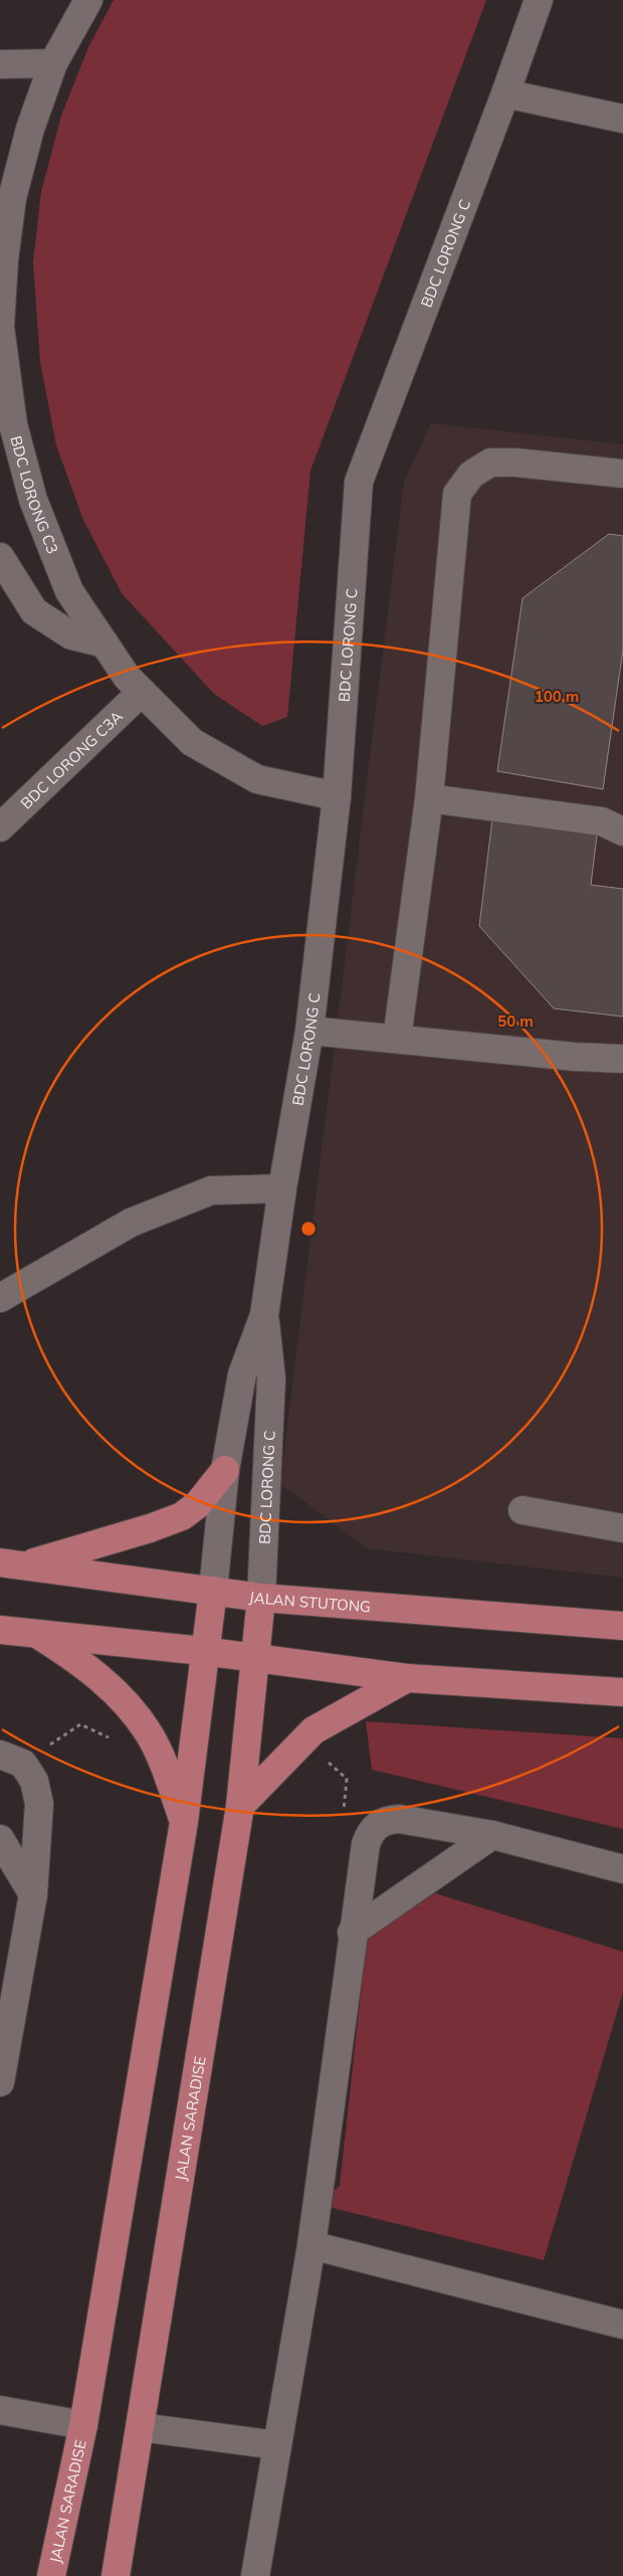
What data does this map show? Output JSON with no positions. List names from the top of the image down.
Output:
{
  "streets": {
    "main road": ["BDC LORONG C", "JALAN STUTONG", "JALAN SARADISE"],
    "street": ["BDC LORONG C3", "BDC LORONG C3A"]
  },
  "crossings": [
    ["BDC LORONG C", "BDC LORONG C3"],
    ["BDC LORONG C", "JALAN STUTONG"],
    ["BDC LORONG C", "JALAN SARADISE"],
    ["BDC LORONG C3", "BDC LORONG C3A"]
  ],
  "rings": ["100 m", "50 m"]
}
